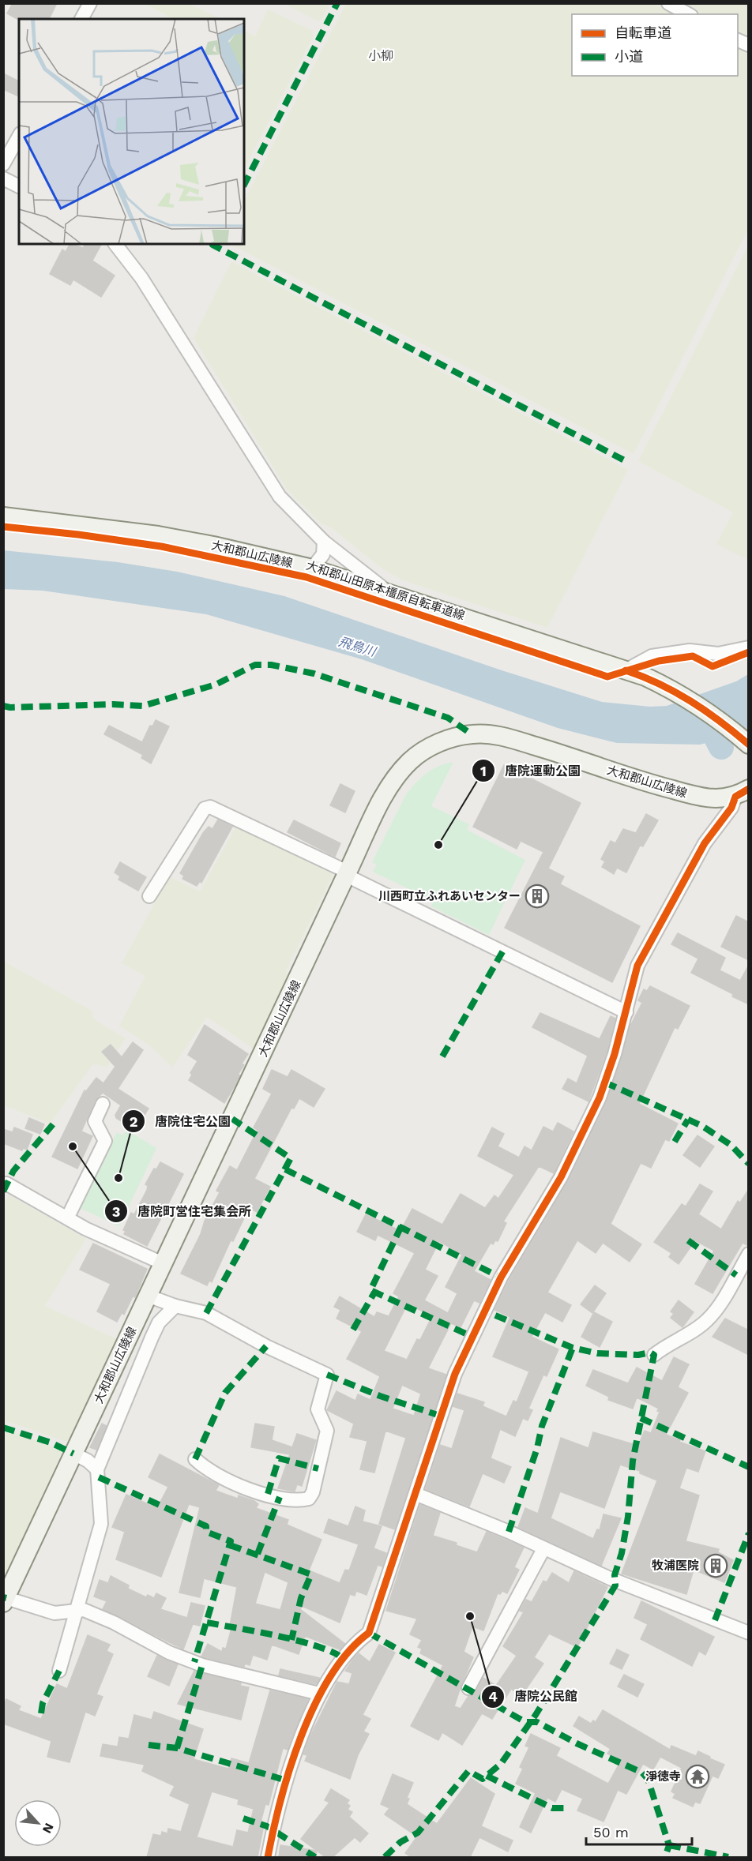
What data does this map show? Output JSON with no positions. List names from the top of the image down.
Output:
{
  "streets": {
    "main road": ["大和郡山広陵線"],
    "cycle path": ["大和郡山田原本橿原自転車道線"]
  },
  "districts": ["小柳"],
  "water": ["飛鳥川"],
  "places": {
    "other": [
      "唐院運動公園",
      "唐院町営住宅集会所",
      "唐院住宅公園",
      "唐院公民館"
    ],
    "building": ["川西町立ふれあいセンター", "牧浦医院"],
    "temple": ["淨徳寺"]
  },
  "legend": ["自転車道", "小道"],
  "scale_bar": "50 m",
  "north": "bottom right"
}
